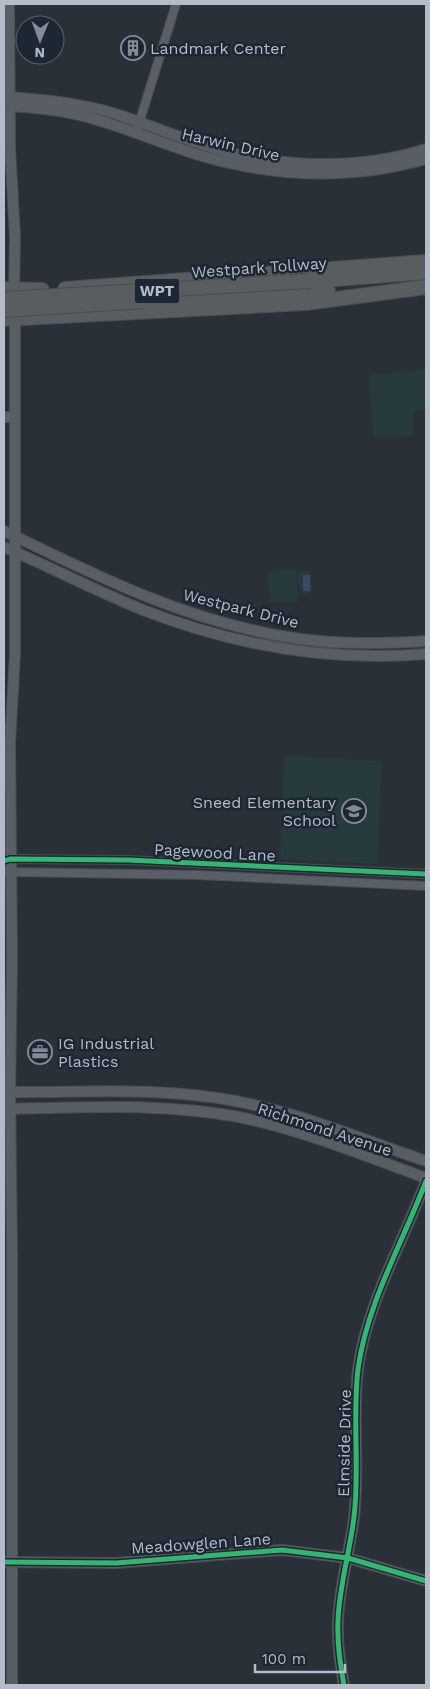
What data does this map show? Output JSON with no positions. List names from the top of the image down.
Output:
{
  "streets": {
    "highway": ["Westpark Tollway", "WPT"],
    "main road": [
      "Harwin Drive",
      "Westpark Drive",
      "Richmond Avenue",
      "Elmside Drive",
      "Meadowglen Lane"
    ],
    "street": ["Pagewood Lane"]
  },
  "crossings": [
    ["Richmond Avenue", "Elmside Drive"],
    ["Elmside Drive", "Meadowglen Lane"]
  ],
  "places": {
    "building": ["Landmark Center"],
    "school or university": ["Sneed Elementary School"],
    "office": ["IG Industrial Plastics"]
  },
  "scale_bar": "100 m",
  "north": "bottom"
}
